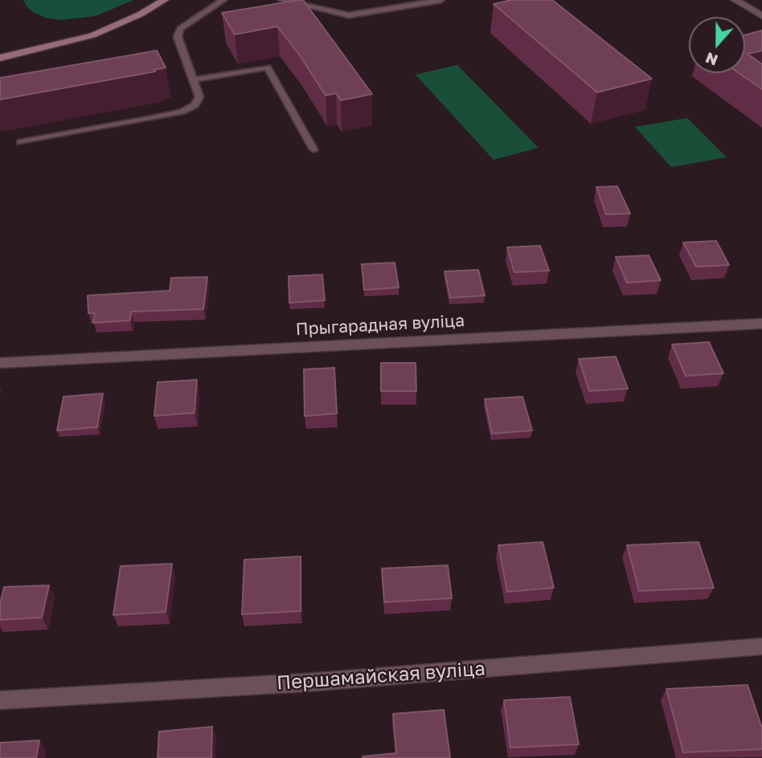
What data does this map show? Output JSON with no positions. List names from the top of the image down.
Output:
{
  "streets": {
    "street": ["Прыгарадная вуліца", "Першамайская вуліца"]
  },
  "north": "bottom"
}
